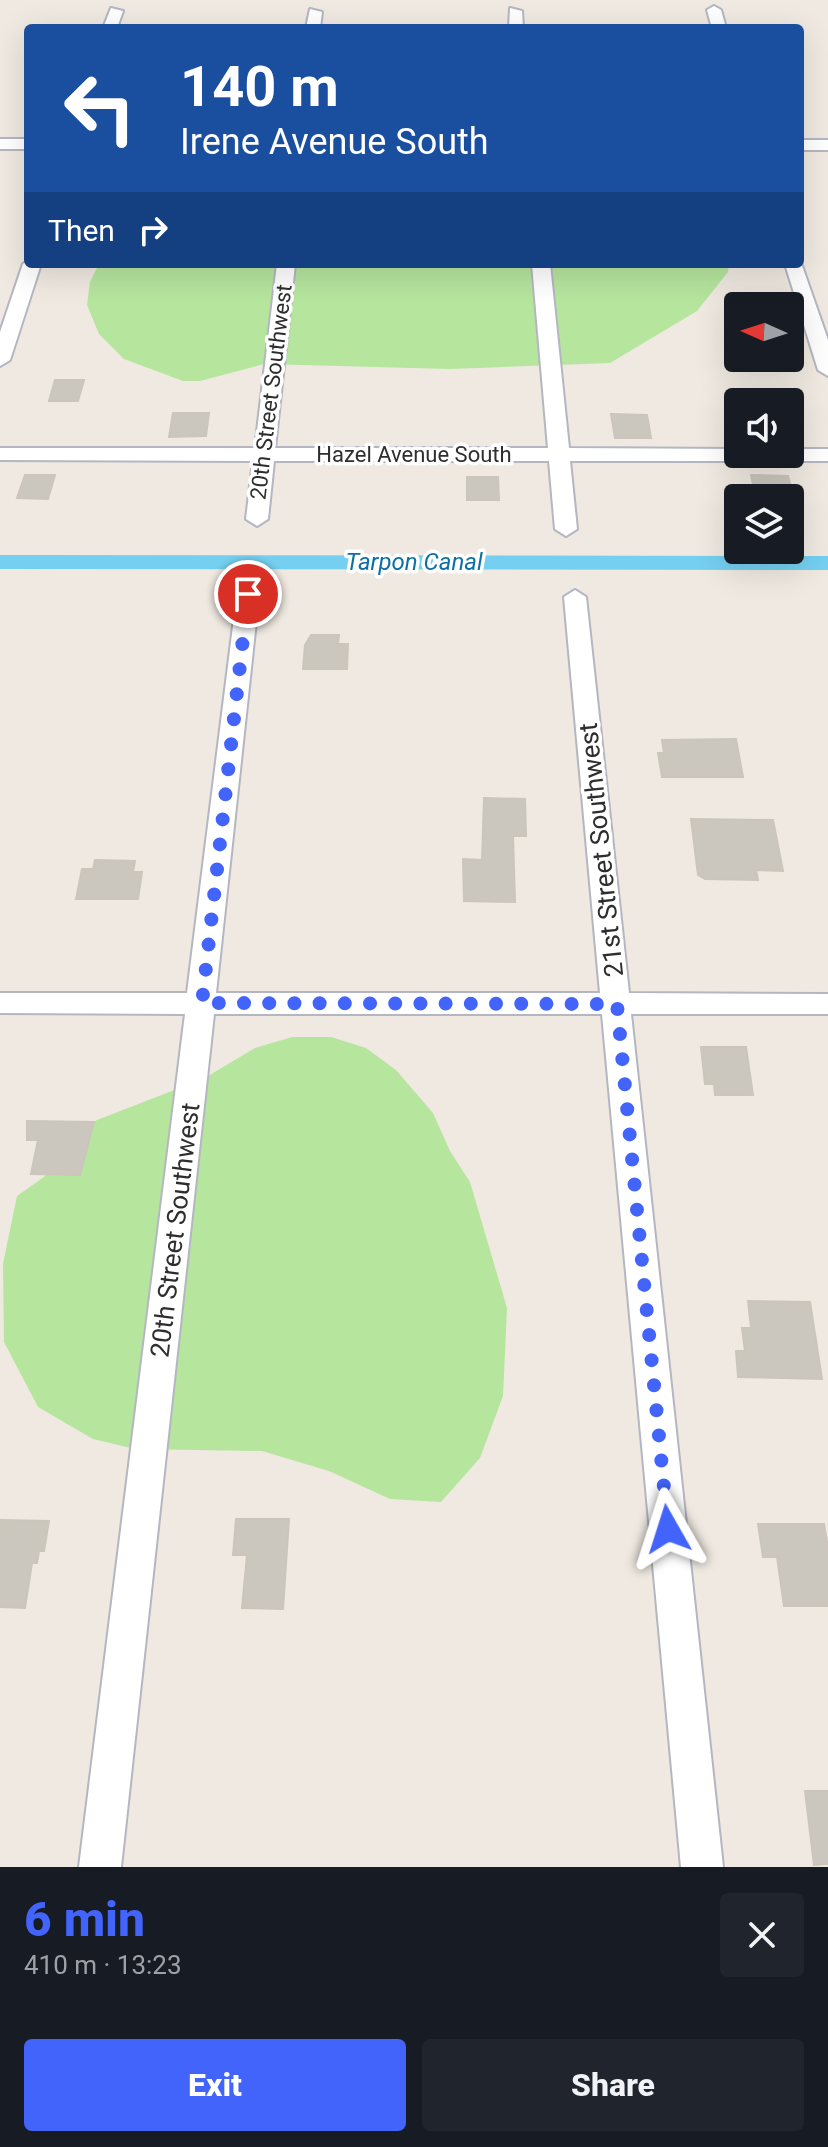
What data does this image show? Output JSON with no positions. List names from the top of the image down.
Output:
{
  "streets": {
    "street": ["20th Street Southwest", "Hazel Avenue South", "21st Street Southwest"]
  },
  "crossings": [
    ["20th Street Southwest", "Hazel Avenue South"]
  ],
  "water": ["Tarpon Canal"],
  "north": "left",
  "page": {
    "turn": ["140 m", "Irene Avenue South"],
    "then": "Then",
    "heading": ["6 min", "410 m · 13:23"],
    "buttons": ["Exit", "Share"]
  }
}
